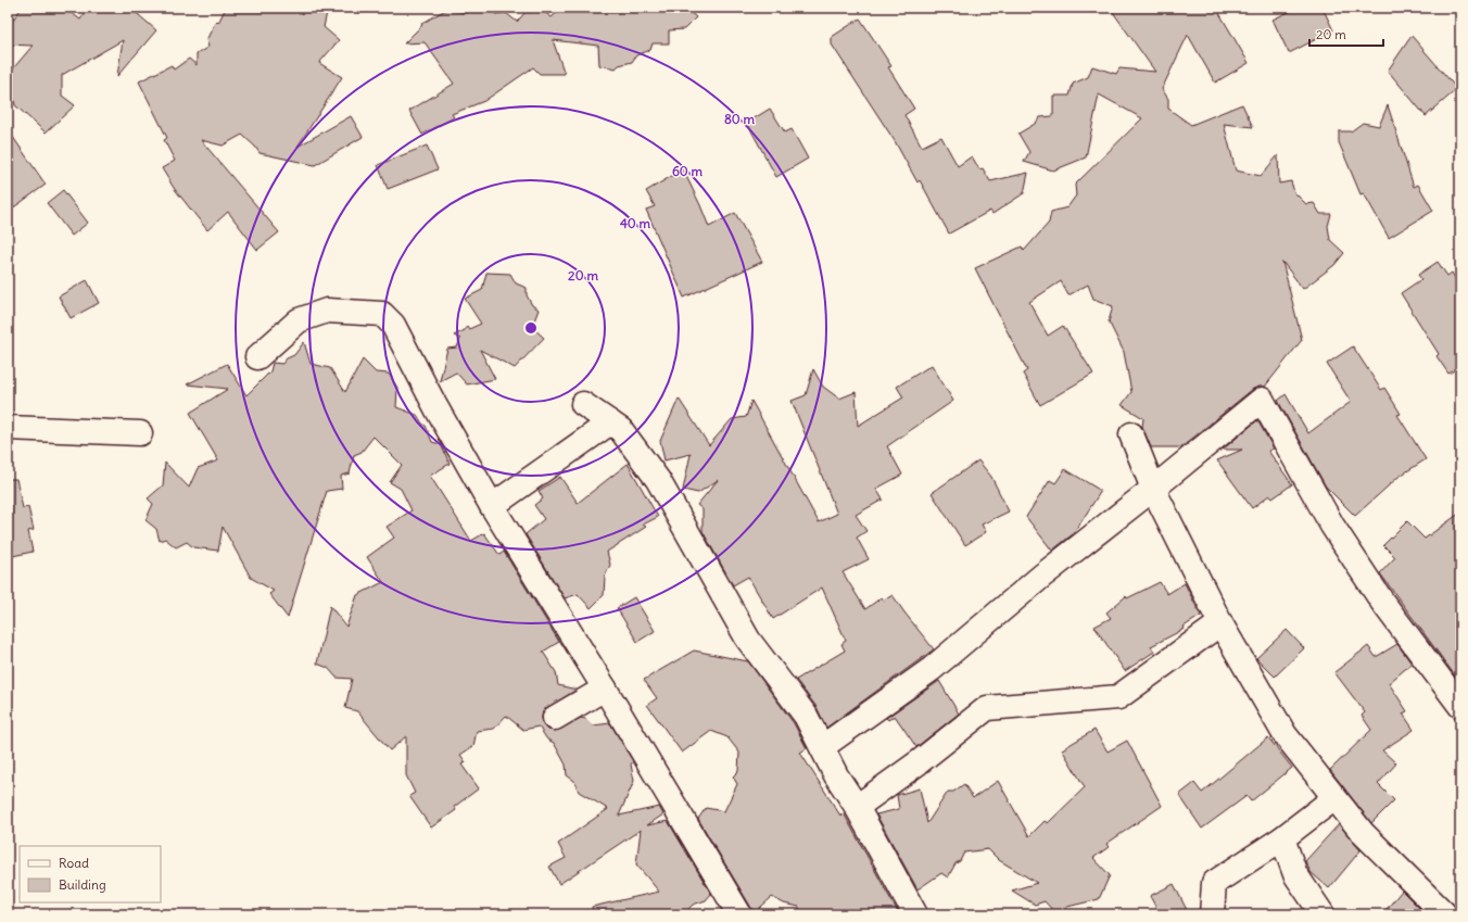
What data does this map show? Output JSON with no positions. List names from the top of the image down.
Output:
{
  "legend": ["Road", "Building"],
  "scale_bar": "20 m",
  "rings": [
    "80 m",
    "60 m",
    "40 m",
    "20 m"
  ]
}
